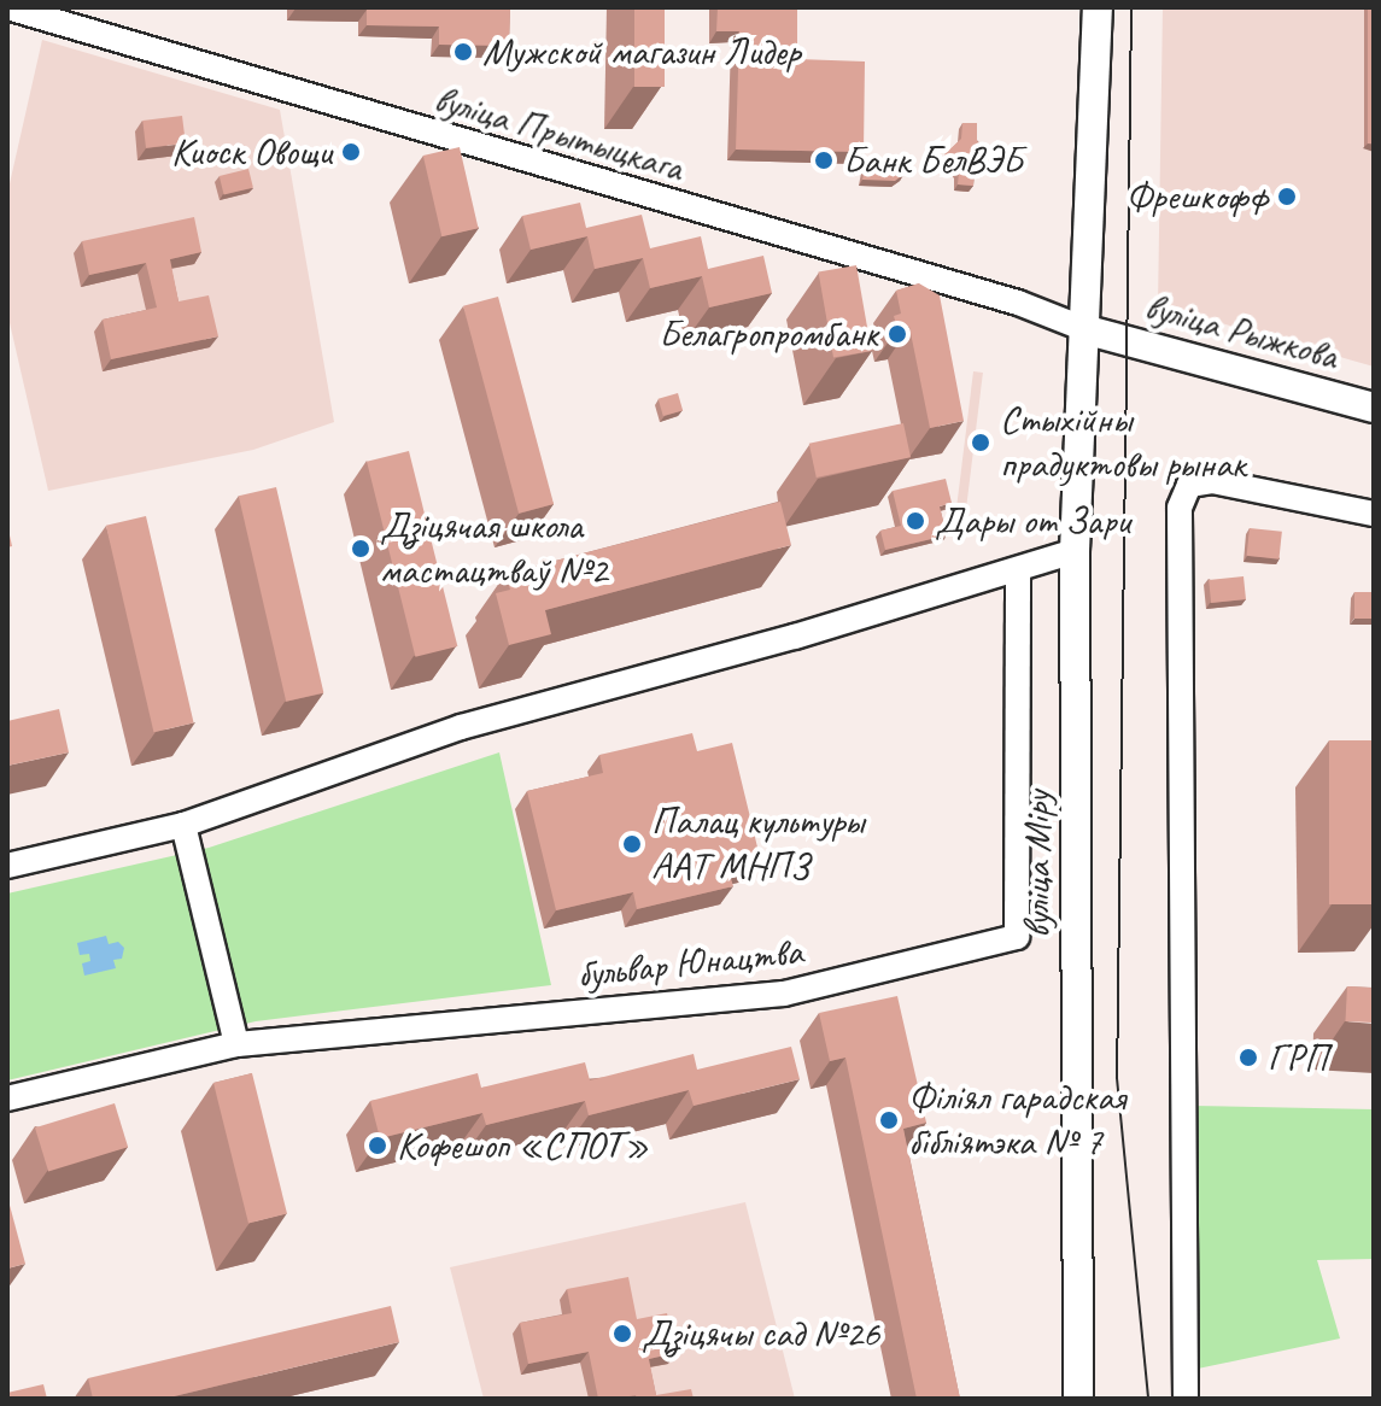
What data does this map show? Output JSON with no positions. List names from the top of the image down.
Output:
{
  "streets": {
    "main road": ["вуліца Рыжкова", "вуліца Міру"],
    "street": ["вуліца Прытыцкага", "бульвар Юнацтва"]
  },
  "crossings": [
    ["вуліца Прытыцкага", "вуліца Рыжкова"],
    ["вуліца Прытыцкага", "вуліца Міру"],
    ["вуліца Рыжкова", "вуліца Міру"]
  ],
  "places": [
    "Мужской магазин Лидер",
    "Киоск Овощи",
    "Банк БелВЭБ",
    "Фрешкофф",
    "Белагропромбанк",
    "Стыхійны прадуктовы рынак",
    "Дары от Зари",
    "Дзіцячая школа мастацтваў №2",
    "Палац культуры ААТ МНПЗ",
    "ГРП",
    "Філіял гарадская бібліятэка № 7",
    "Кофешоп «СПОТ»",
    "Дзіцячы сад №26"
  ]
}
